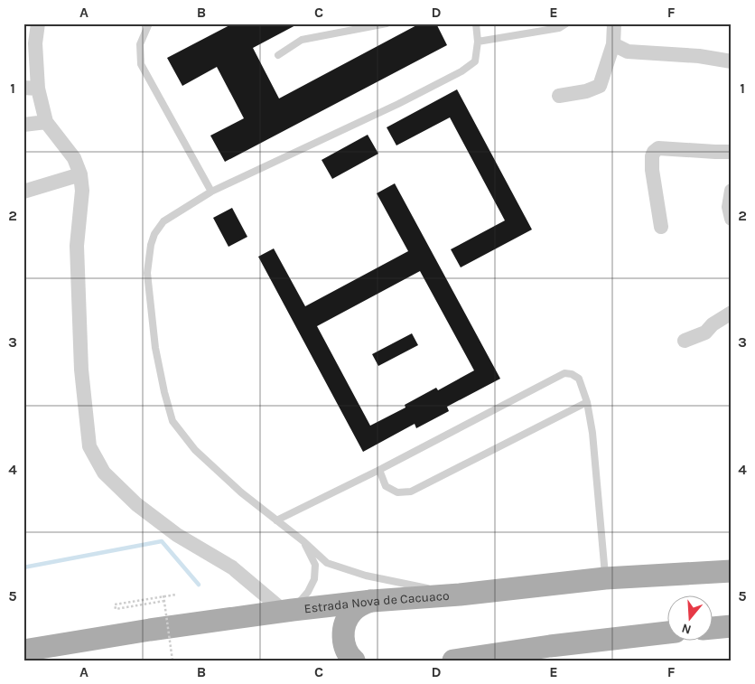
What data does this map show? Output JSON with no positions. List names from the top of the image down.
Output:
{
  "streets": {
    "main road": ["Estrada Nova de Cacuaco"]
  },
  "north": "bottom",
  "grid": {
    "columns": [
      "A",
      "B",
      "C",
      "D",
      "E",
      "F"
    ],
    "rows": [
      "1",
      "2",
      "3",
      "4",
      "5"
    ]
  }
}
